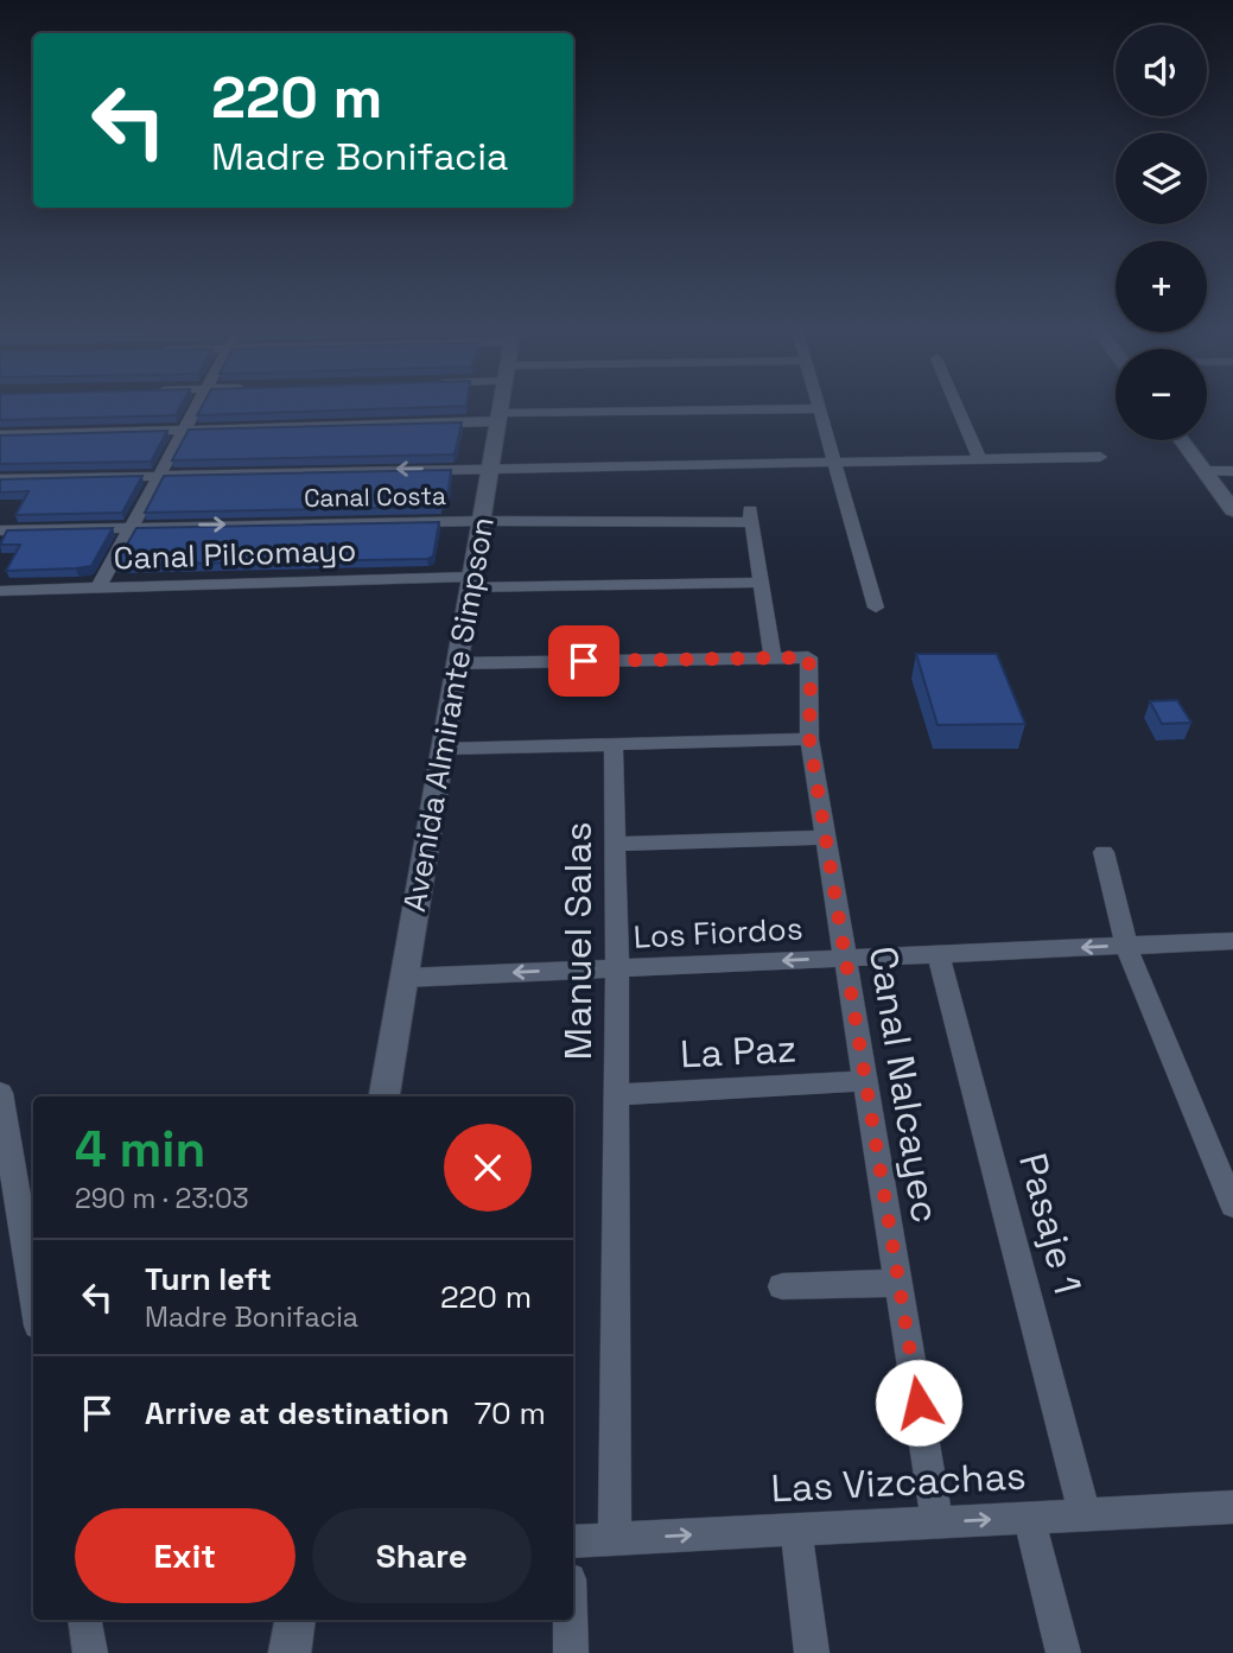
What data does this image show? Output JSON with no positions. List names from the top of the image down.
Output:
{
  "streets": {
    "street": [
      "Canal Costa",
      "Canal Pilcomayo",
      "Avenida Almirante Simpson",
      "Los Fiordos",
      "Manuel Salas",
      "La Paz",
      "Canal Nalcayec",
      "Pasaje 1",
      "Las Vizcachas"
    ]
  },
  "crossings": [
    ["Canal Costa", "Canal Pilcomayo"],
    ["Canal Costa", "Avenida Almirante Simpson"],
    ["Canal Pilcomayo", "Avenida Almirante Simpson"],
    ["Avenida Almirante Simpson", "Los Fiordos"],
    ["Los Fiordos", "Manuel Salas"],
    ["Los Fiordos", "Canal Nalcayec"],
    ["Los Fiordos", "Pasaje 1"],
    ["Manuel Salas", "La Paz"],
    ["Manuel Salas", "Las Vizcachas"],
    ["La Paz", "Canal Nalcayec"],
    ["Canal Nalcayec", "Las Vizcachas"],
    ["Pasaje 1", "Las Vizcachas"]
  ],
  "one_way": ["Las Vizcachas"],
  "page": {
    "map_buttons": ["+", "−"],
    "turn": ["220 m", "Madre Bonifacia"],
    "heading": ["4 min", "290 m · 23:03"],
    "list": [
      {
        "name": "Turn left",
        "note": "Madre Bonifacia",
        "value": "220 m"
      },
      {
        "name": "Arrive at destination",
        "value": "70 m"
      }
    ],
    "buttons": ["Exit", "Share"]
  }
}
